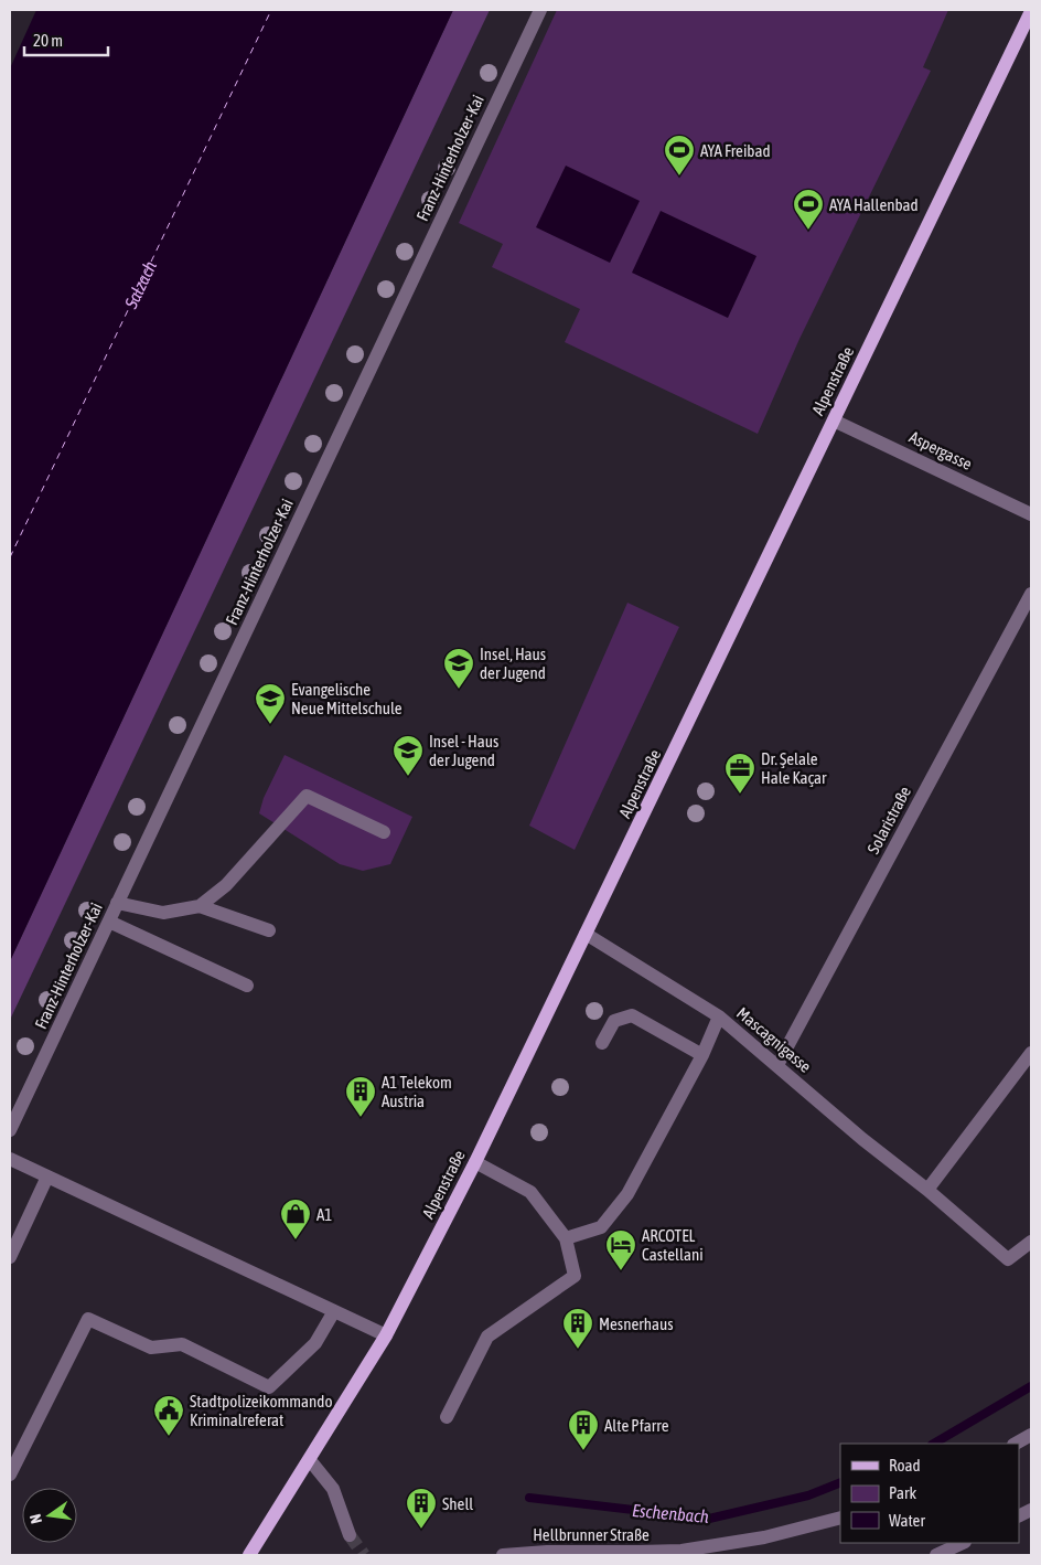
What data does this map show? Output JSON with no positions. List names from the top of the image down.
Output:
{
  "streets": {
    "main road": ["Alpenstraße"],
    "street": [
      "Franz-Hinterholzer-Kai",
      "Aspergasse",
      "Solaristraße",
      "Mascagnigasse",
      "Hellbrunner Straße"
    ]
  },
  "crossings": [
    ["Alpenstraße", "Aspergasse"],
    ["Alpenstraße", "Mascagnigasse"],
    ["Solaristraße", "Mascagnigasse"]
  ],
  "water": ["Salzach", "Eschenbach"],
  "places": {
    "sports": ["AYA Freibad", "AYA Hallenbad"],
    "school or university": ["Insel, Haus der Jugend", "Evangelische Neue Mittelschule", "Insel - Haus der Jugend"],
    "office": ["Dr. Şelale Hale Kaçar"],
    "building": [
      "A1 Telekom Austria",
      "Mesnerhaus",
      "Alte Pfarre",
      "Shell"
    ],
    "shop": ["A1"],
    "hotel": ["ARCOTEL Castellani"],
    "public building": ["Stadtpolizeikommando Kriminalreferat"]
  },
  "legend": ["Road", "Park", "Water"],
  "scale_bar": "20 m",
  "north": "left"
}
